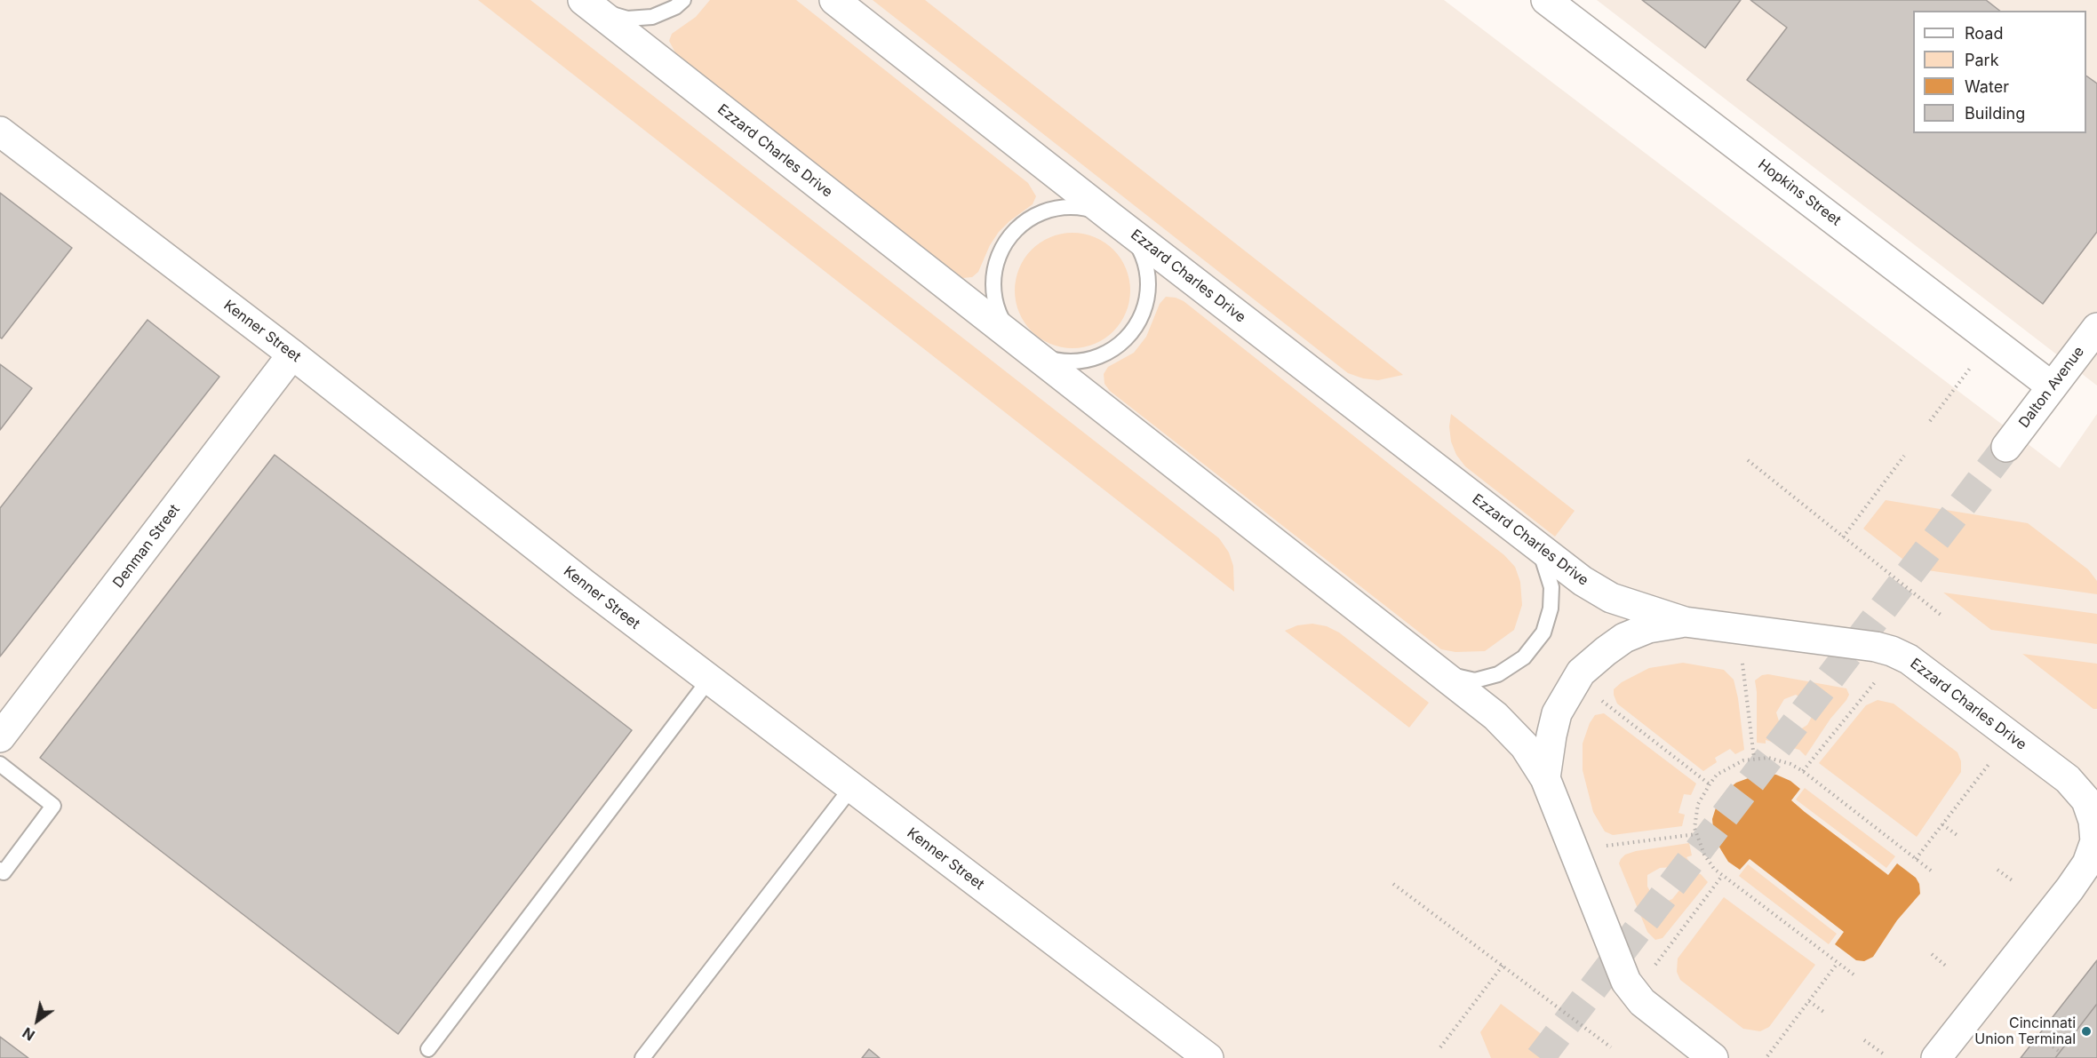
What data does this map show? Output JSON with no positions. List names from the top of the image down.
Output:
{
  "streets": {
    "street": [
      "Ezzard Charles Drive",
      "Hopkins Street",
      "Kenner Street",
      "Dalton Avenue",
      "Denman Street"
    ]
  },
  "crossings": [
    ["Hopkins Street", "Dalton Avenue"],
    ["Kenner Street", "Denman Street"]
  ],
  "places": ["Cincinnati Union Terminal"],
  "legend": [
    "Road",
    "Park",
    "Water",
    "Building"
  ],
  "north": "bottom left"
}
